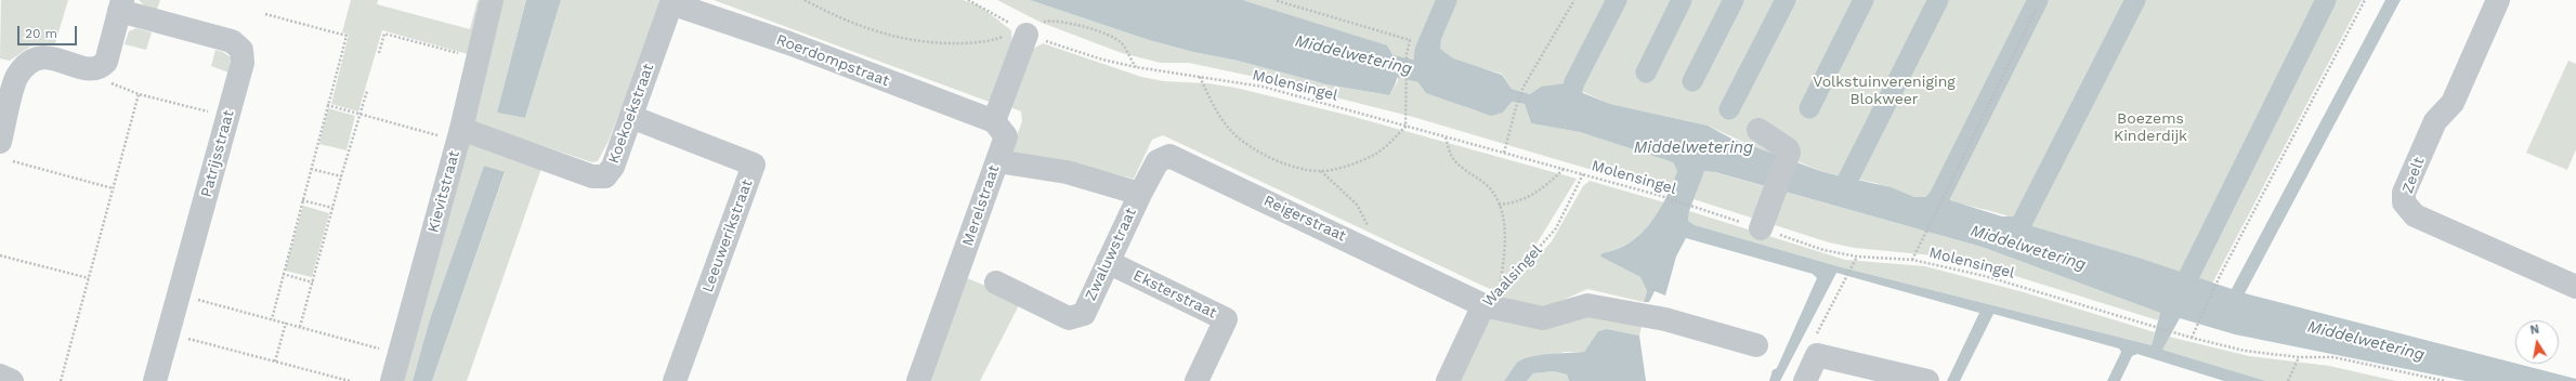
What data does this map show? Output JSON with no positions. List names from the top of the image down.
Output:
{
  "streets": {
    "street": [
      "Roerdompstraat",
      "Koekoekstraat",
      "Patrijsstraat",
      "Zeelt",
      "Kievitstraat",
      "Merelstraat",
      "Reigerstraat",
      "Leeuwerikstraat",
      "Zwaluwstraat",
      "Waalsingel",
      "Eksterstraat"
    ],
    "path": ["Molensingel"]
  },
  "crossings": [
    ["Roerdompstraat", "Koekoekstraat"],
    ["Roerdompstraat", "Merelstraat"],
    ["Molensingel", "Waalsingel"],
    ["Koekoekstraat", "Kievitstraat"],
    ["Koekoekstraat", "Leeuwerikstraat"],
    ["Merelstraat", "Zwaluwstraat"],
    ["Reigerstraat", "Zwaluwstraat"],
    ["Reigerstraat", "Waalsingel"],
    ["Zwaluwstraat", "Eksterstraat"]
  ],
  "water": ["Middelwetering"],
  "parks": ["Volkstuinvereniging Blokweer", "Boezems Kinderdijk"],
  "scale_bar": "20 m",
  "north": "top"
}
